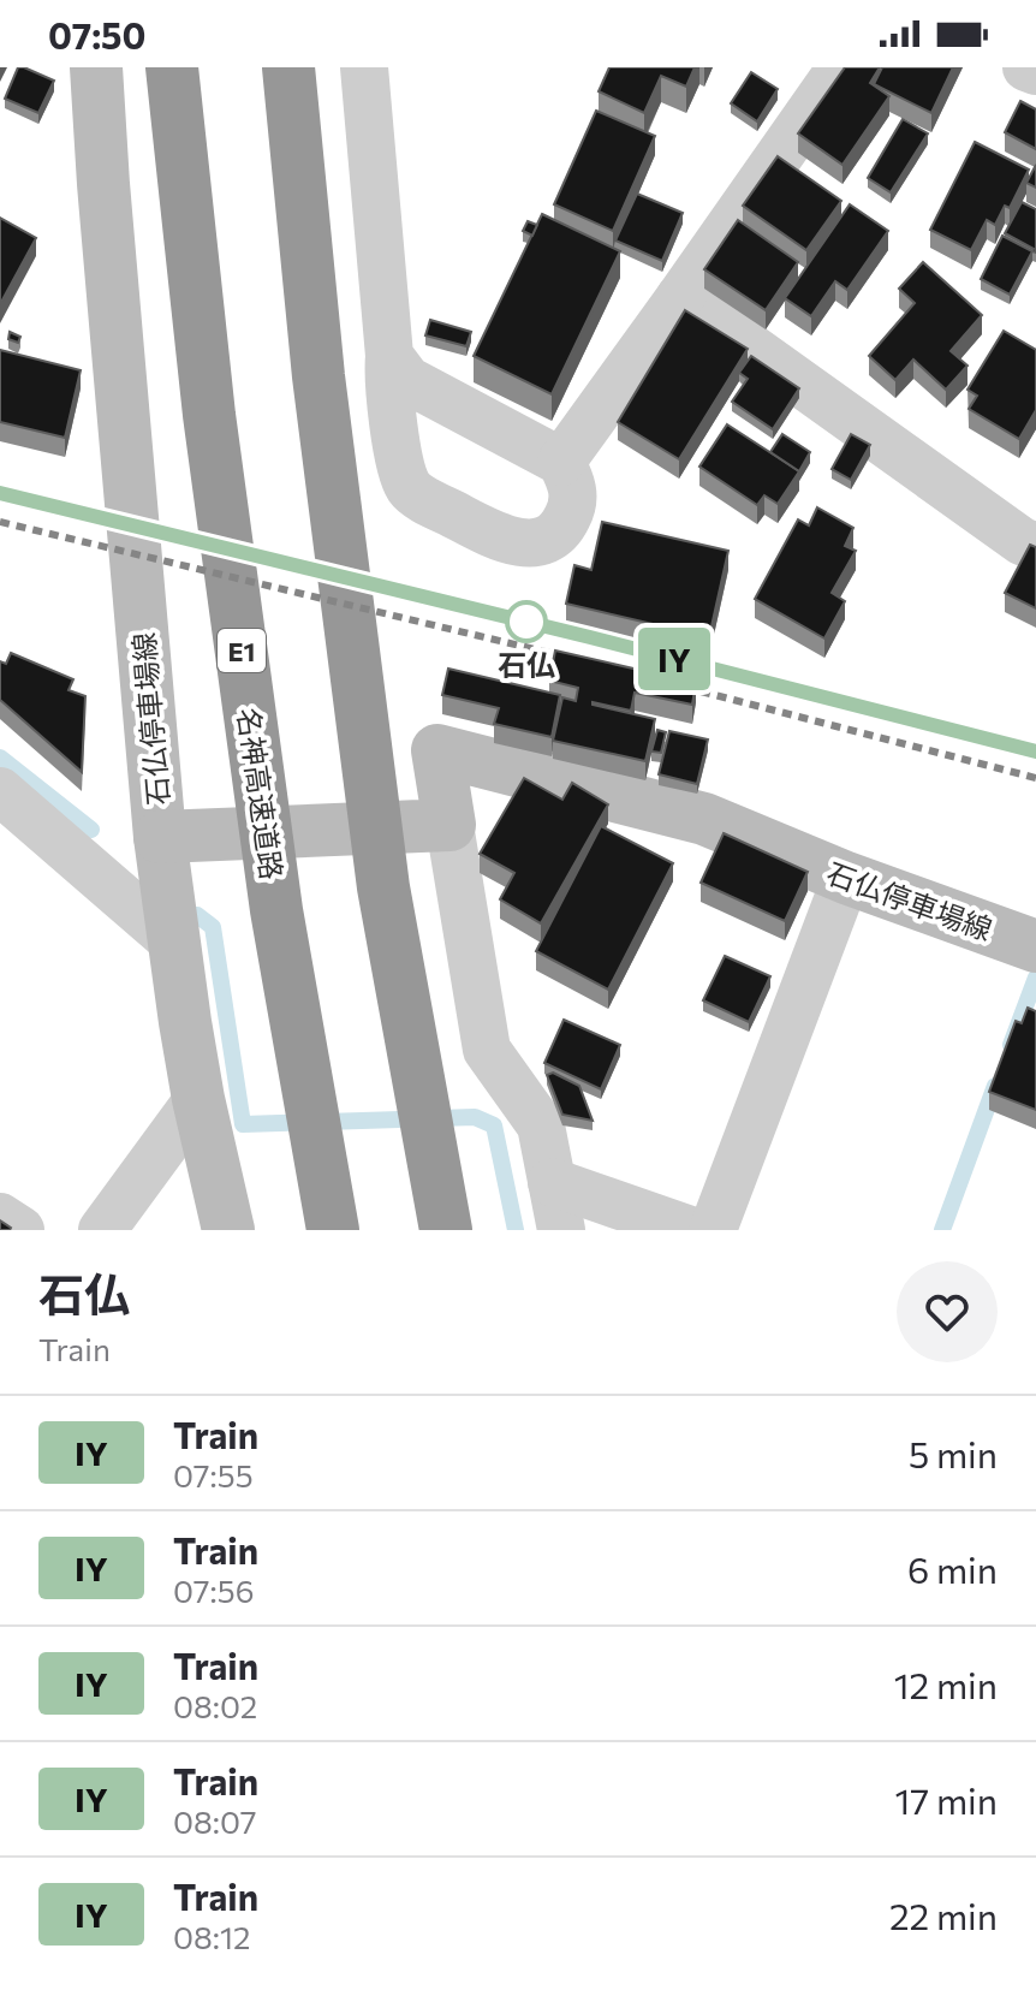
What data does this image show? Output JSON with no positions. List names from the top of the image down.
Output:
{
  "streets": {
    "highway": ["E1", "名神高速道路"],
    "main road": ["石仏停車場線"]
  },
  "places": ["石仏"],
  "page": {
    "status": "07:50",
    "on_map": "IY",
    "heading": ["石仏", "Train"],
    "list": [
      {
        "mark": "IY",
        "name": "Train",
        "note": "07:55",
        "value": "5 min"
      },
      {
        "mark": "IY",
        "name": "Train",
        "note": "07:56",
        "value": "6 min"
      },
      {
        "mark": "IY",
        "name": "Train",
        "note": "08:02",
        "value": "12 min"
      },
      {
        "mark": "IY",
        "name": "Train",
        "note": "08:07",
        "value": "17 min"
      },
      {
        "mark": "IY",
        "name": "Train",
        "note": "08:12",
        "value": "22 min"
      }
    ]
  }
}
